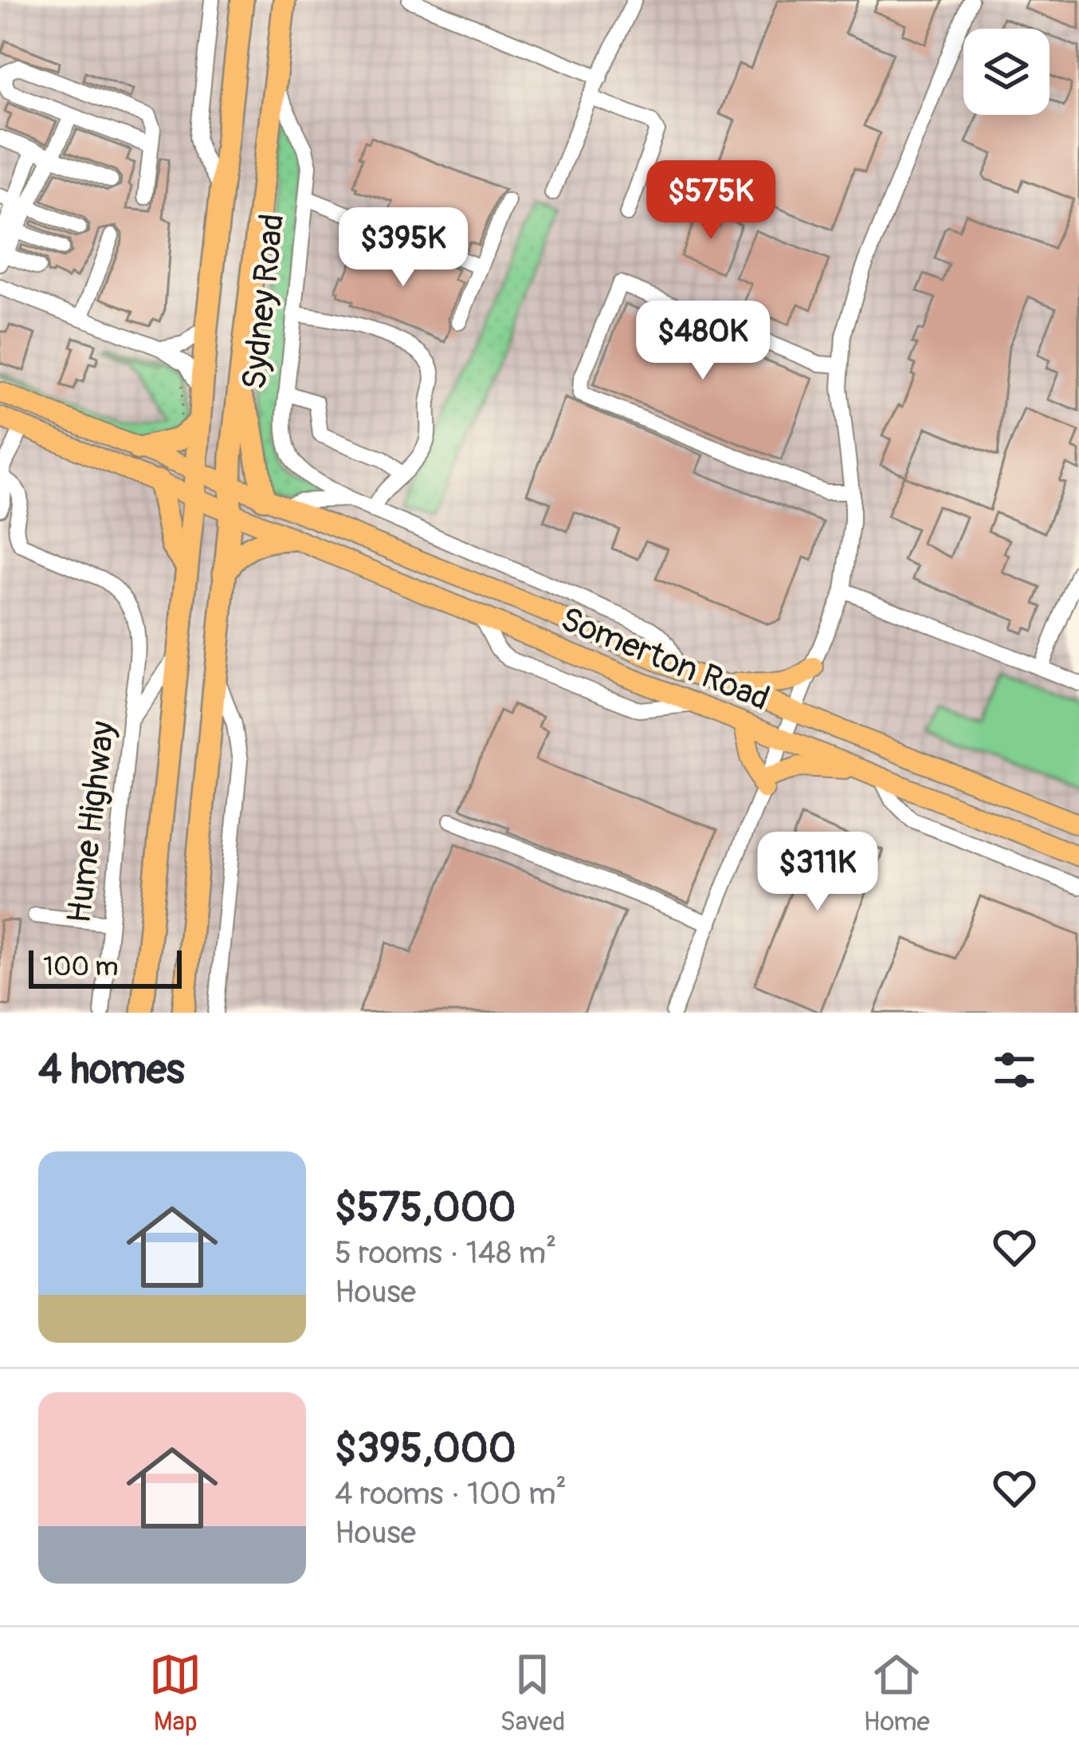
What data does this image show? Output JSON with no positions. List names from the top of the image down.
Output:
{
  "streets": {
    "highway": ["Sydney Road", "Hume Highway"],
    "main road": ["Somerton Road"]
  },
  "crossings": [
    ["Sydney Road", "Somerton Road"],
    ["Sydney Road", "Hume Highway"],
    ["Somerton Road", "Hume Highway"]
  ],
  "scale_bar": "100 m",
  "page": {
    "price": [
      "$575K",
      "$395K",
      "$480K",
      "$311K"
    ],
    "scale": "100 m",
    "heading": "4 homes",
    "list": [
      {
        "name": "$575,000",
        "note": "5 rooms · 148 m² · House"
      },
      {
        "name": "$395,000",
        "note": "4 rooms · 100 m² · House"
      }
    ],
    "tabs": ["Map", "Saved", "Home"]
  }
}
